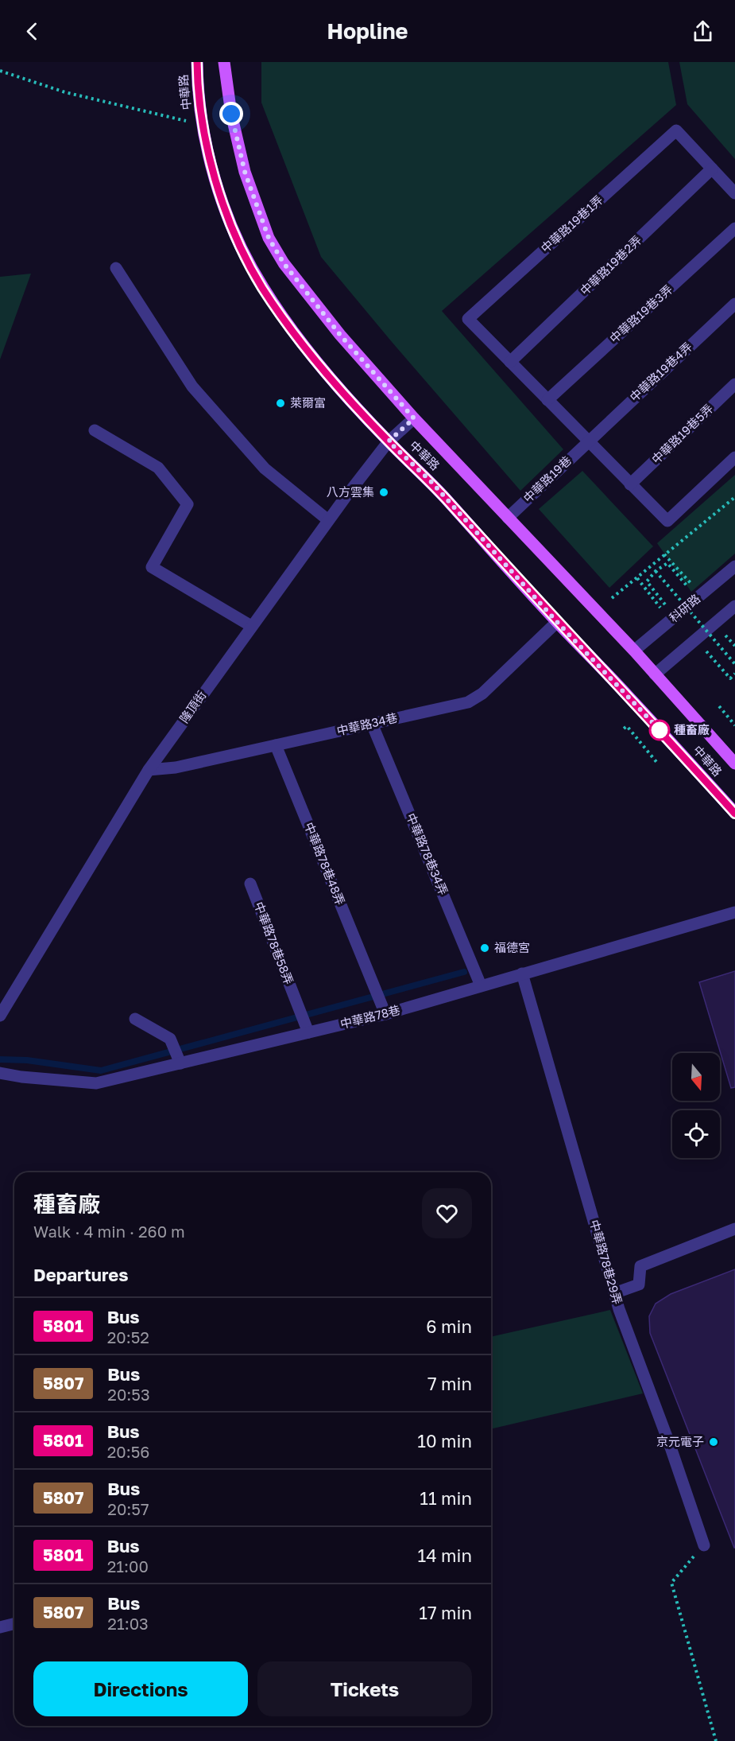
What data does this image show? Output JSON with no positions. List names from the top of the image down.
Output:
{
  "streets": {
    "main road": ["中華路"],
    "street": [
      "中華路19巷1弄",
      "中華路19巷2弄",
      "中華路19巷3弄",
      "中華路19巷4弄",
      "中華路19巷5弄",
      "中華路19巷",
      "科研路",
      "隆頂街",
      "中華路34巷",
      "中華路78巷34弄",
      "中華路78巷48弄",
      "中華路78巷58弄",
      "中華路78巷",
      "中華路78巷29弄"
    ]
  },
  "crossings": [
    ["中華路", "中華路19巷"],
    ["中華路", "科研路"],
    ["中華路", "隆頂街"],
    ["中華路", "中華路34巷"],
    ["中華路19巷1弄", "中華路19巷2弄"],
    ["中華路19巷4弄", "中華路19巷"],
    ["隆頂街", "中華路34巷"],
    ["中華路34巷", "中華路78巷34弄"],
    ["中華路34巷", "中華路78巷48弄"],
    ["中華路78巷34弄", "中華路78巷"],
    ["中華路78巷48弄", "中華路78巷"],
    ["中華路78巷58弄", "中華路78巷"],
    ["中華路78巷", "中華路78巷29弄"]
  ],
  "places": [
    "萊爾富",
    "八方雲集",
    "種畜廠",
    "福德宮",
    "京元電子"
  ],
  "lines": ["bus line 5801"],
  "north": "bottom",
  "page": {
    "header": "Hopline",
    "heading": [
      ["種畜廠", "Walk · 4 min · 260 m"],
      "Departures"
    ],
    "list": [
      {
        "mark": "5801",
        "name": "Bus",
        "note": "20:52",
        "value": "6 min"
      },
      {
        "mark": "5807",
        "name": "Bus",
        "note": "20:53",
        "value": "7 min"
      },
      {
        "mark": "5801",
        "name": "Bus",
        "note": "20:56",
        "value": "10 min"
      },
      {
        "mark": "5807",
        "name": "Bus",
        "note": "20:57",
        "value": "11 min"
      },
      {
        "mark": "5801",
        "name": "Bus",
        "note": "21:00",
        "value": "14 min"
      },
      {
        "mark": "5807",
        "name": "Bus",
        "note": "21:03",
        "value": "17 min"
      }
    ],
    "buttons": ["Directions", "Tickets"]
  }
}
